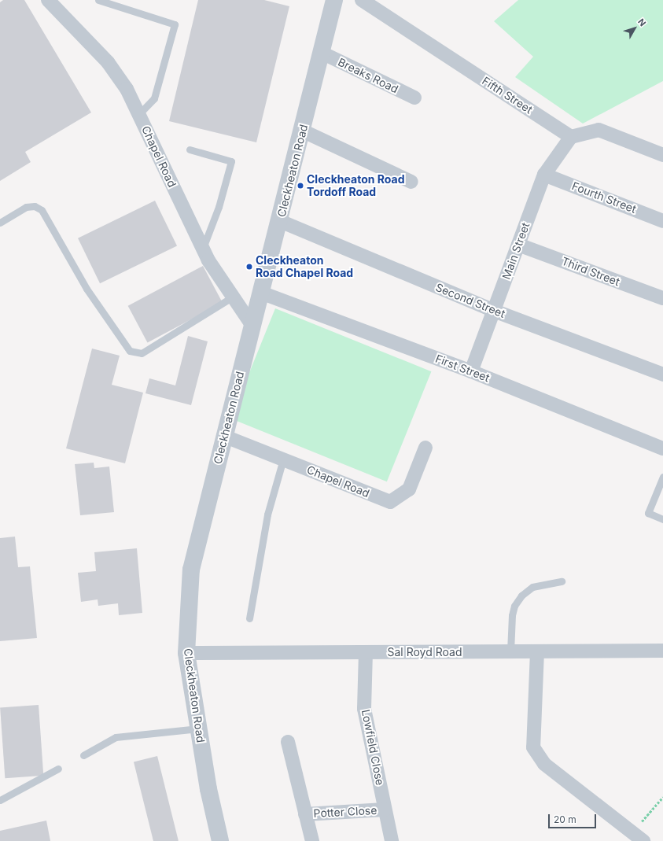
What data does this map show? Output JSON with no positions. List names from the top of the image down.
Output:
{
  "streets": {
    "street": [
      "Breaks Road",
      "Fifth Street",
      "Chapel Road",
      "Cleckheaton Road",
      "Fourth Street",
      "Main Street",
      "Third Street",
      "Second Street",
      "First Street",
      "Sal Royd Road",
      "Lowfield Close",
      "Potter Close"
    ]
  },
  "crossings": [
    ["Breaks Road", "Cleckheaton Road"],
    ["Fifth Street", "Main Street"],
    ["Chapel Road", "Cleckheaton Road"],
    ["Cleckheaton Road", "Second Street"],
    ["Cleckheaton Road", "First Street"],
    ["Cleckheaton Road", "Sal Royd Road"],
    ["Fourth Street", "Main Street"],
    ["Main Street", "Third Street"],
    ["Main Street", "Second Street"],
    ["Main Street", "First Street"],
    ["Sal Royd Road", "Lowfield Close"],
    ["Lowfield Close", "Potter Close"]
  ],
  "places": ["Cleckheaton Road Tordoff Road", "Cleckheaton Road Chapel Road"],
  "scale_bar": "20 m",
  "north": "top right"
}
